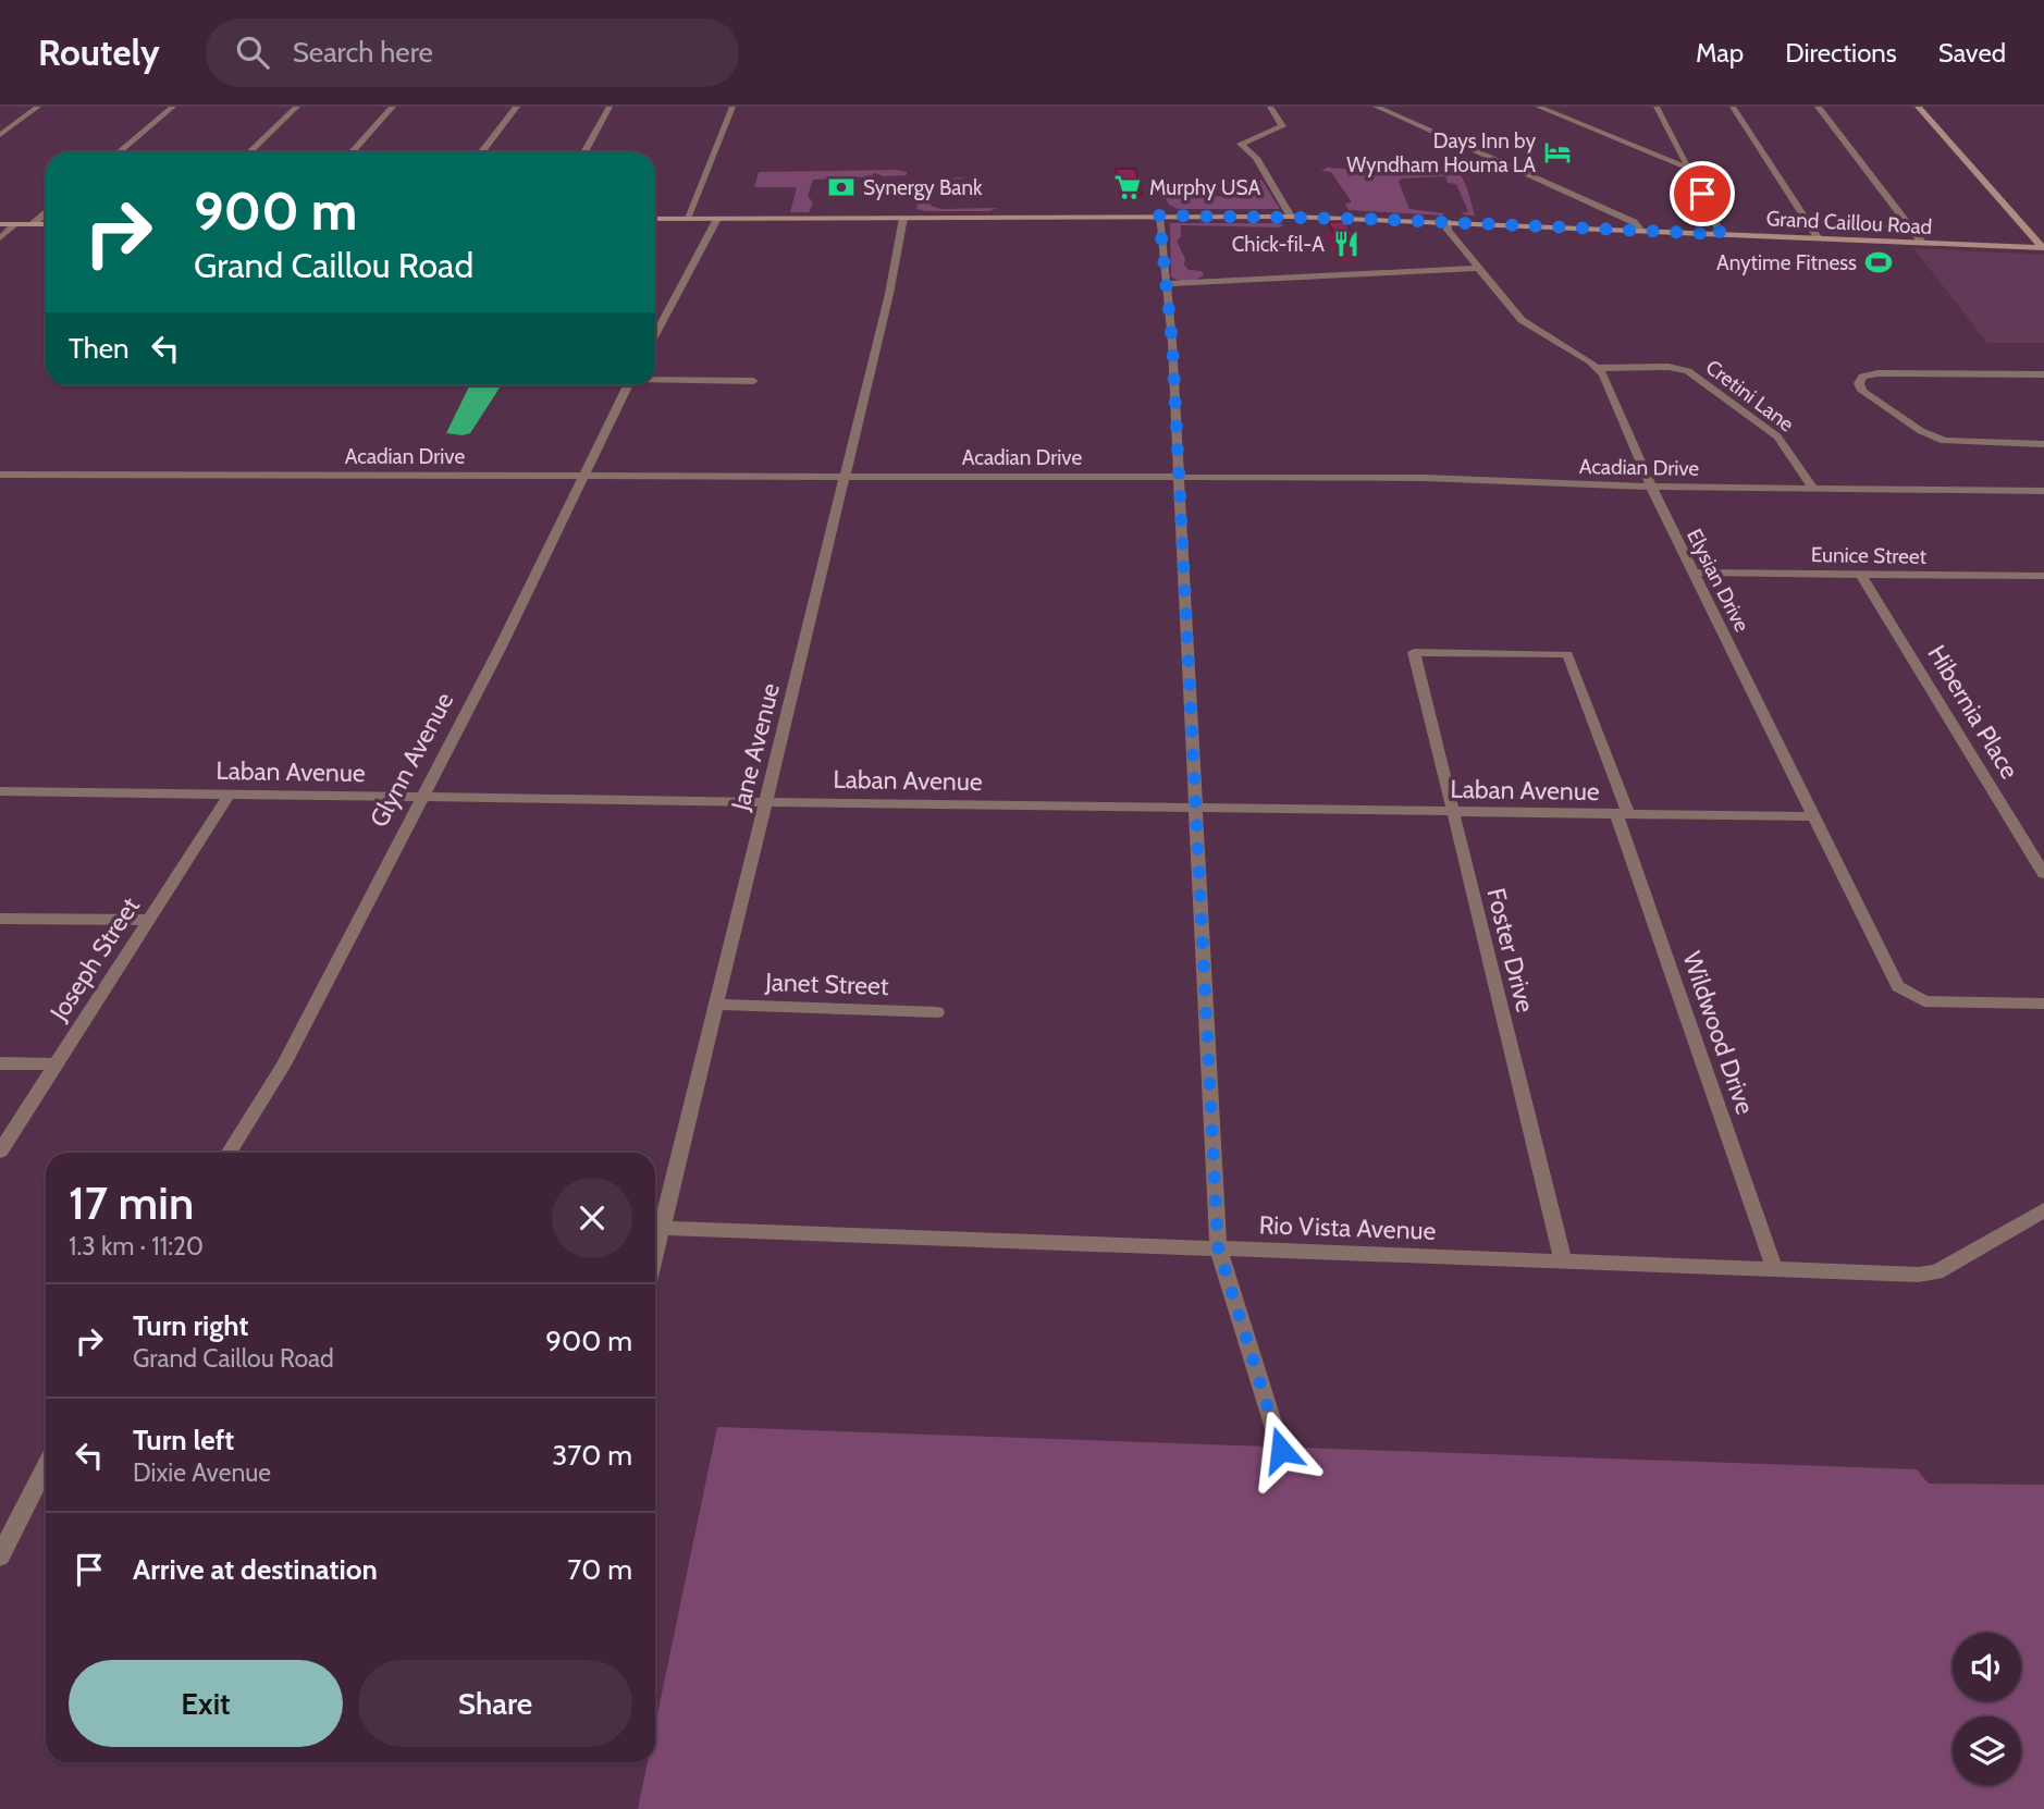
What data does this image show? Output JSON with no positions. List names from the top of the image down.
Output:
{
  "streets": {
    "main road": ["Grand Caillou Road"],
    "street": [
      "Cretini Lane",
      "Acadian Drive",
      "Eunice Street",
      "Elysian Drive",
      "Hibernia Place",
      "Jane Avenue",
      "Glynn Avenue",
      "Laban Avenue",
      "Foster Drive",
      "Joseph Street",
      "Janet Street",
      "Wildwood Drive",
      "Rio Vista Avenue"
    ]
  },
  "crossings": [
    ["Grand Caillou Road", "Jane Avenue"],
    ["Cretini Lane", "Acadian Drive"],
    ["Cretini Lane", "Elysian Drive"],
    ["Acadian Drive", "Elysian Drive"],
    ["Acadian Drive", "Jane Avenue"],
    ["Acadian Drive", "Glynn Avenue"],
    ["Eunice Street", "Elysian Drive"],
    ["Eunice Street", "Hibernia Place"],
    ["Elysian Drive", "Laban Avenue"],
    ["Jane Avenue", "Laban Avenue"],
    ["Jane Avenue", "Janet Street"],
    ["Jane Avenue", "Rio Vista Avenue"],
    ["Glynn Avenue", "Laban Avenue"],
    ["Laban Avenue", "Foster Drive"],
    ["Laban Avenue", "Joseph Street"],
    ["Laban Avenue", "Wildwood Drive"],
    ["Foster Drive", "Wildwood Drive"],
    ["Foster Drive", "Rio Vista Avenue"],
    ["Wildwood Drive", "Rio Vista Avenue"]
  ],
  "places": {
    "hotel": ["Days Inn by Wyndham Houma LA"],
    "bank": ["Synergy Bank"],
    "supermarket": ["Murphy USA"],
    "restaurant": ["Chick-fil-A"],
    "sports": ["Anytime Fitness"]
  },
  "page": {
    "header": "Routely",
    "search": "Search here",
    "nav": ["Map", "Directions", "Saved"],
    "turn": ["900 m", "Grand Caillou Road"],
    "then": "Then",
    "heading": ["17 min", "1.3 km · 11:20"],
    "list": [
      {
        "name": "Turn right",
        "note": "Grand Caillou Road",
        "value": "900 m"
      },
      {
        "name": "Turn left",
        "note": "Dixie Avenue",
        "value": "370 m"
      },
      {
        "name": "Arrive at destination",
        "value": "70 m"
      }
    ],
    "buttons": ["Exit", "Share"]
  }
}
